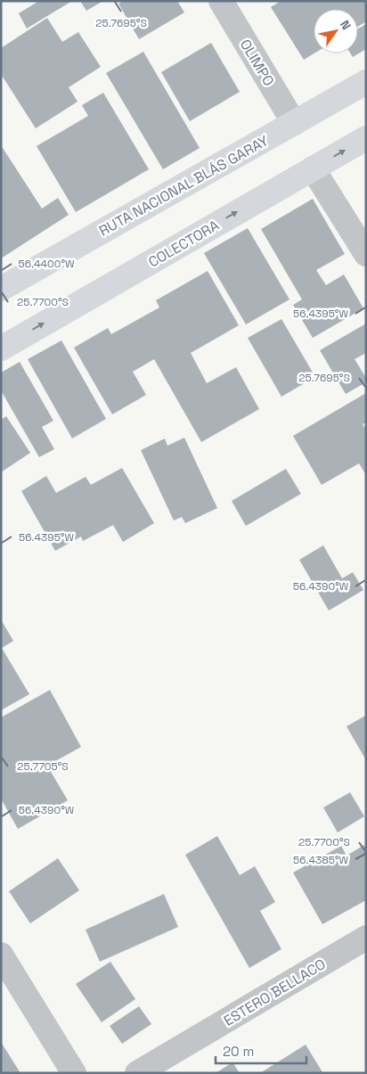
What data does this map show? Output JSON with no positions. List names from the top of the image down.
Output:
{
  "streets": {
    "main road": ["RUTA NACIONAL BLÁS GARAY", "COLECTORA"],
    "street": ["OLIMPO", "ESTERO BELLACO"]
  },
  "crossings": [
    ["OLIMPO", "RUTA NACIONAL BLÁS GARAY"]
  ],
  "one_way": ["COLECTORA"],
  "scale_bar": "20 m",
  "north": "top right",
  "coordinates": [
    "25.7695°S",
    "56.4400°W",
    "25.7700°S",
    "56.4395°W",
    "56.4390°W",
    "25.7705°S",
    "56.4385°W"
  ]
}
